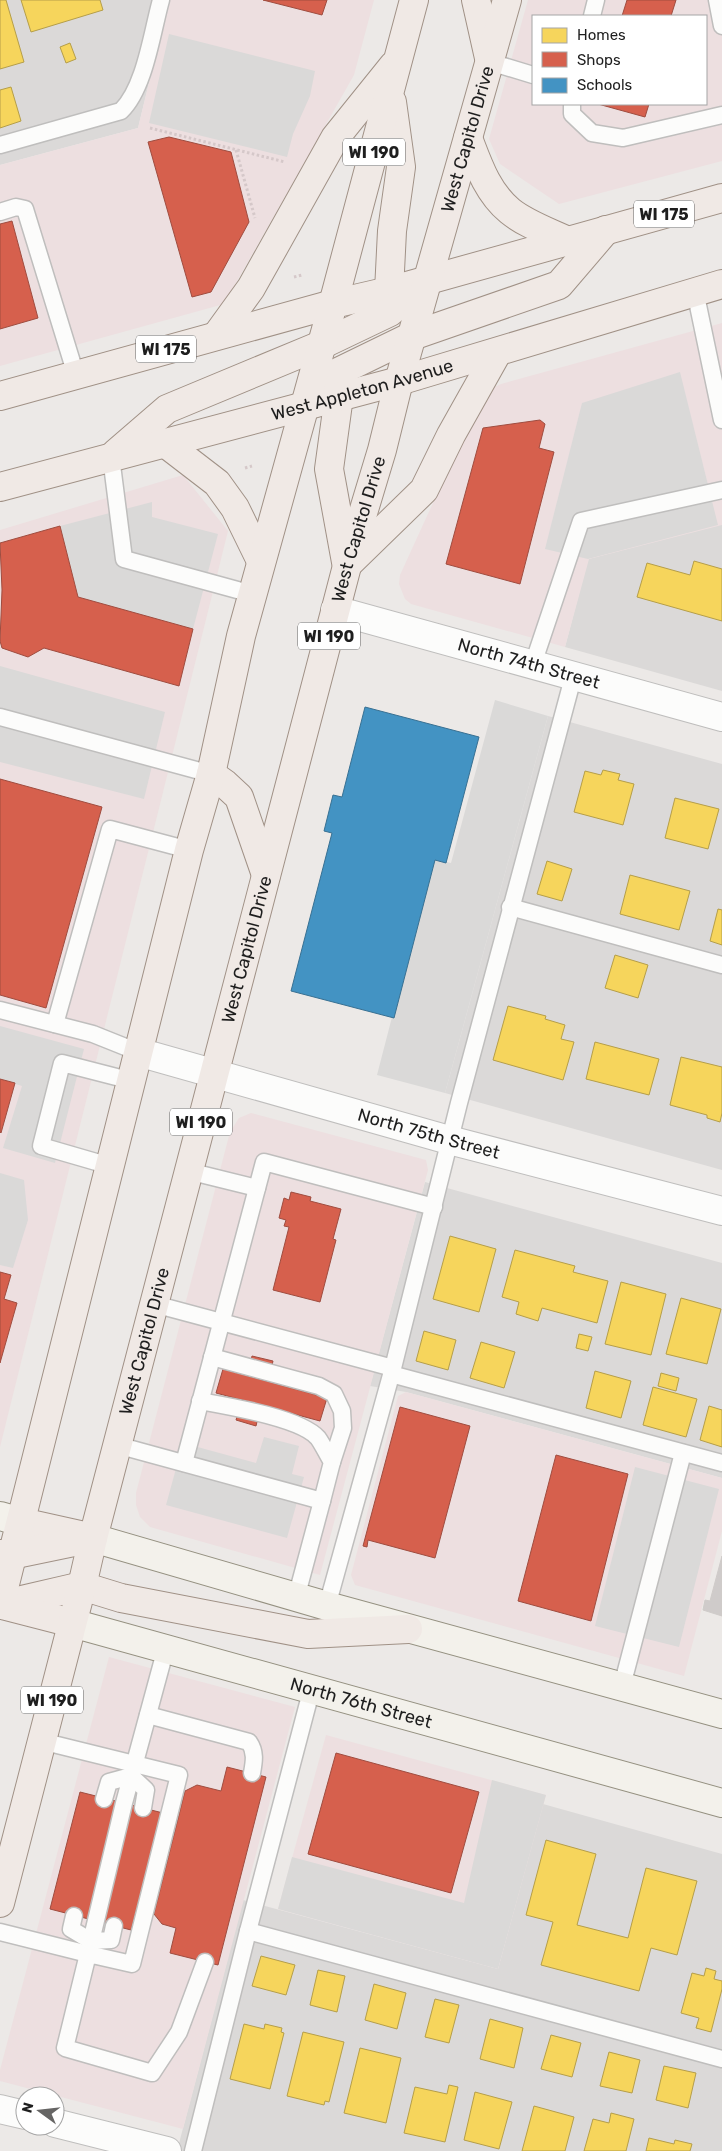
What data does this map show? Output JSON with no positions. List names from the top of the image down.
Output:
{
  "streets": {
    "main road": [
      "West Capitol Drive",
      "WI 190",
      "WI 175",
      "West Appleton Avenue",
      "North 76th Street"
    ],
    "street": ["North 74th Street", "North 75th Street"]
  },
  "crossings": [
    ["West Capitol Drive", "WI 175"],
    ["West Capitol Drive", "West Appleton Avenue"],
    ["West Capitol Drive", "North 74th Street"],
    ["West Capitol Drive", "North 75th Street"],
    ["West Capitol Drive", "North 76th Street"],
    ["WI 190", "WI 175"]
  ],
  "legend": ["Homes", "Shops", "Schools"],
  "north": "left"
}
